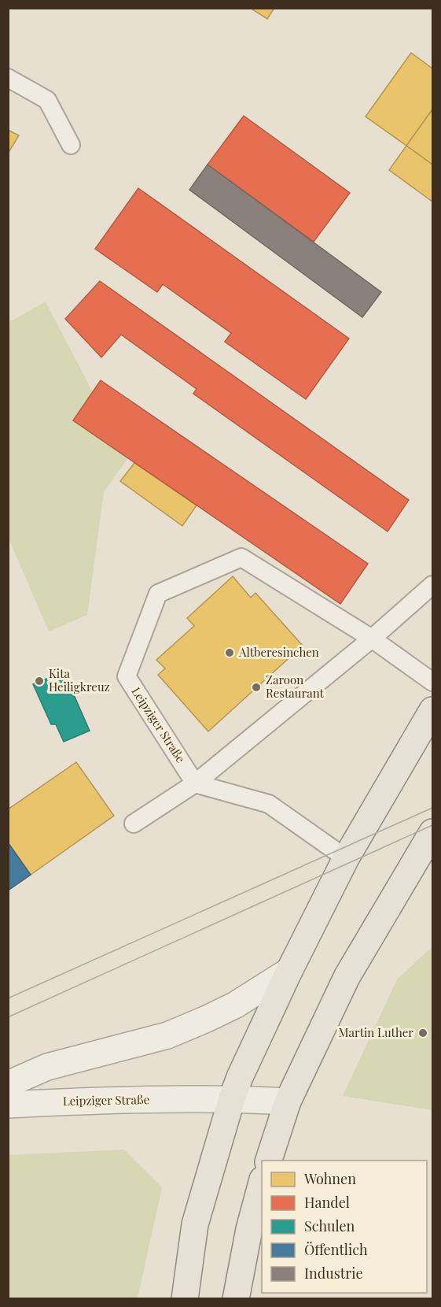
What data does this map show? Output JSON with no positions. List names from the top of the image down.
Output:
{
  "streets": {
    "street": ["Leipziger Straße"]
  },
  "places": [
    "Altberesinchen",
    "Kita Heiligkreuz",
    "Zaroon Restaurant",
    "Martin Luther"
  ],
  "legend": [
    "Wohnen",
    "Handel",
    "Schulen",
    "Öffentlich",
    "Industrie"
  ]
}
